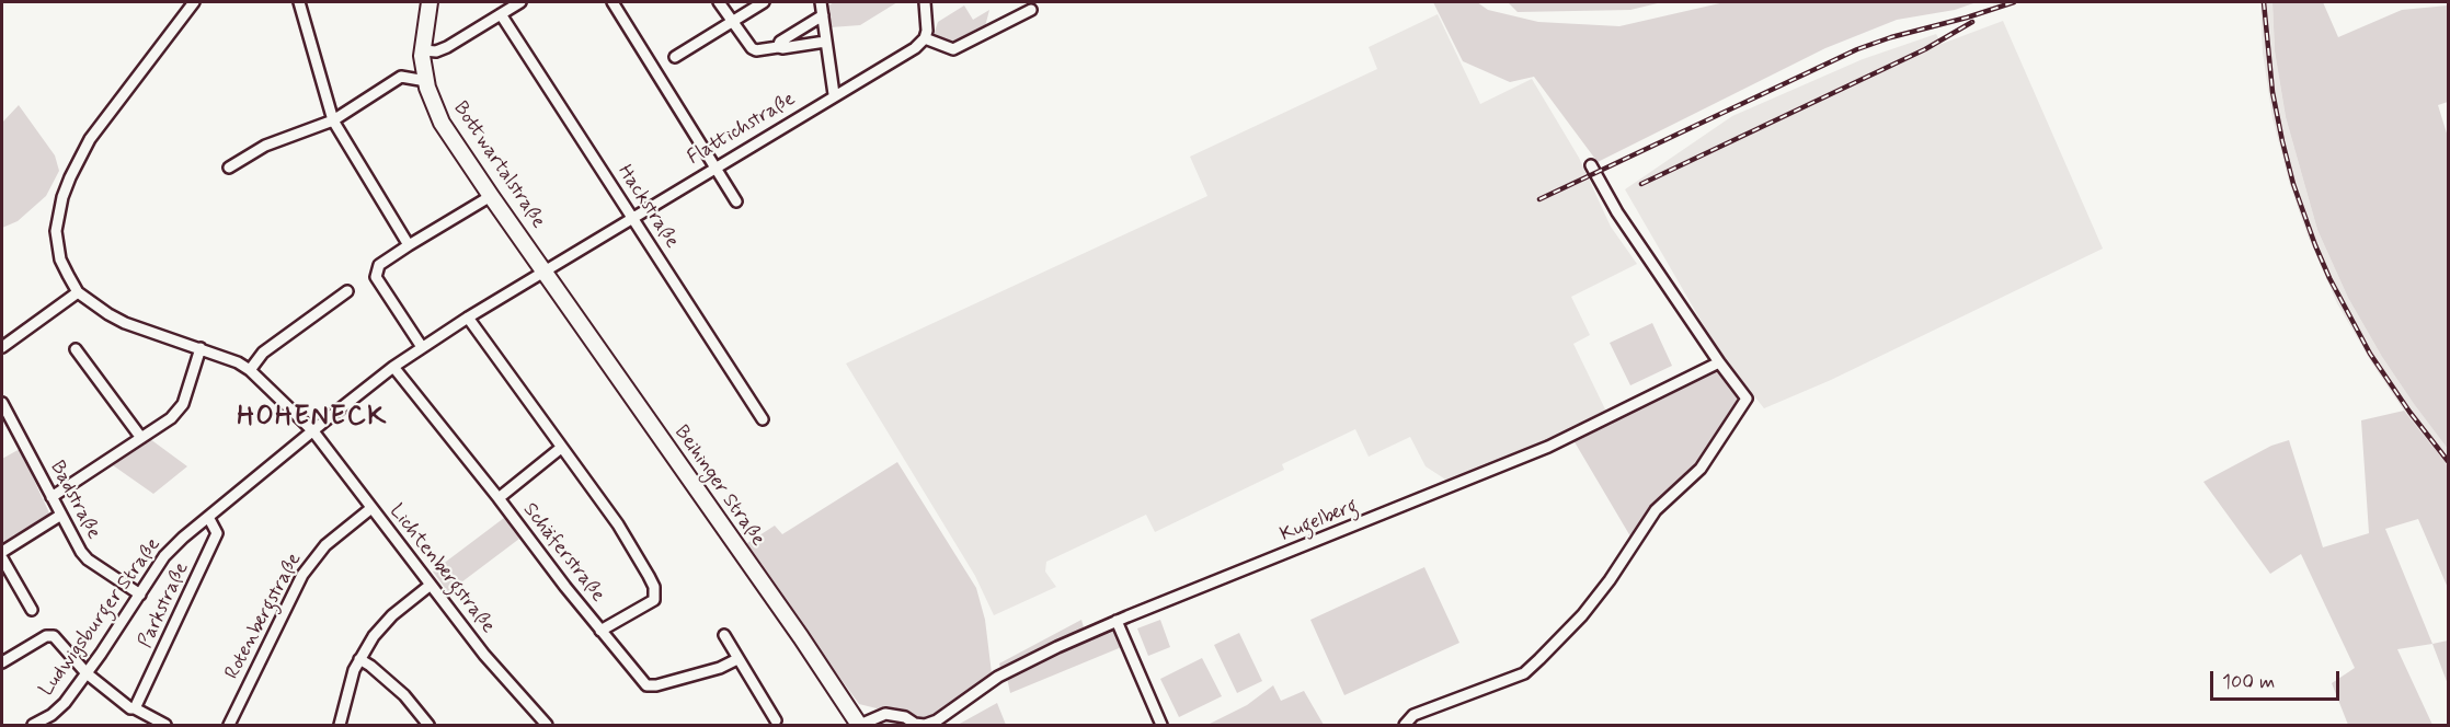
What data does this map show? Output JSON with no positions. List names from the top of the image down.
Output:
{
  "streets": {
    "main road": ["Bottwartalstraße", "Beihinger Straße"],
    "street": [
      "Flattichstraße",
      "Hackstraße",
      "Badstraße",
      "Kugelberg",
      "Schäferstraße",
      "Lichtenbergstraße",
      "Parkstraße",
      "Rotenbergstraße",
      "Ludwigsburger Straße"
    ]
  },
  "crossings": [
    ["Flattichstraße", "Bottwartalstraße"],
    ["Flattichstraße", "Hackstraße"],
    ["Flattichstraße", "Beihinger Straße"],
    ["Flattichstraße", "Ludwigsburger Straße"],
    ["Bottwartalstraße", "Beihinger Straße"],
    ["Bottwartalstraße", "Ludwigsburger Straße"],
    ["Beihinger Straße", "Kugelberg"],
    ["Beihinger Straße", "Ludwigsburger Straße"],
    ["Badstraße", "Ludwigsburger Straße"],
    ["Schäferstraße", "Ludwigsburger Straße"],
    ["Lichtenbergstraße", "Rotenbergstraße"],
    ["Lichtenbergstraße", "Ludwigsburger Straße"],
    ["Parkstraße", "Ludwigsburger Straße"]
  ],
  "districts": ["HOHENECK"],
  "scale_bar": "100 m"
}
